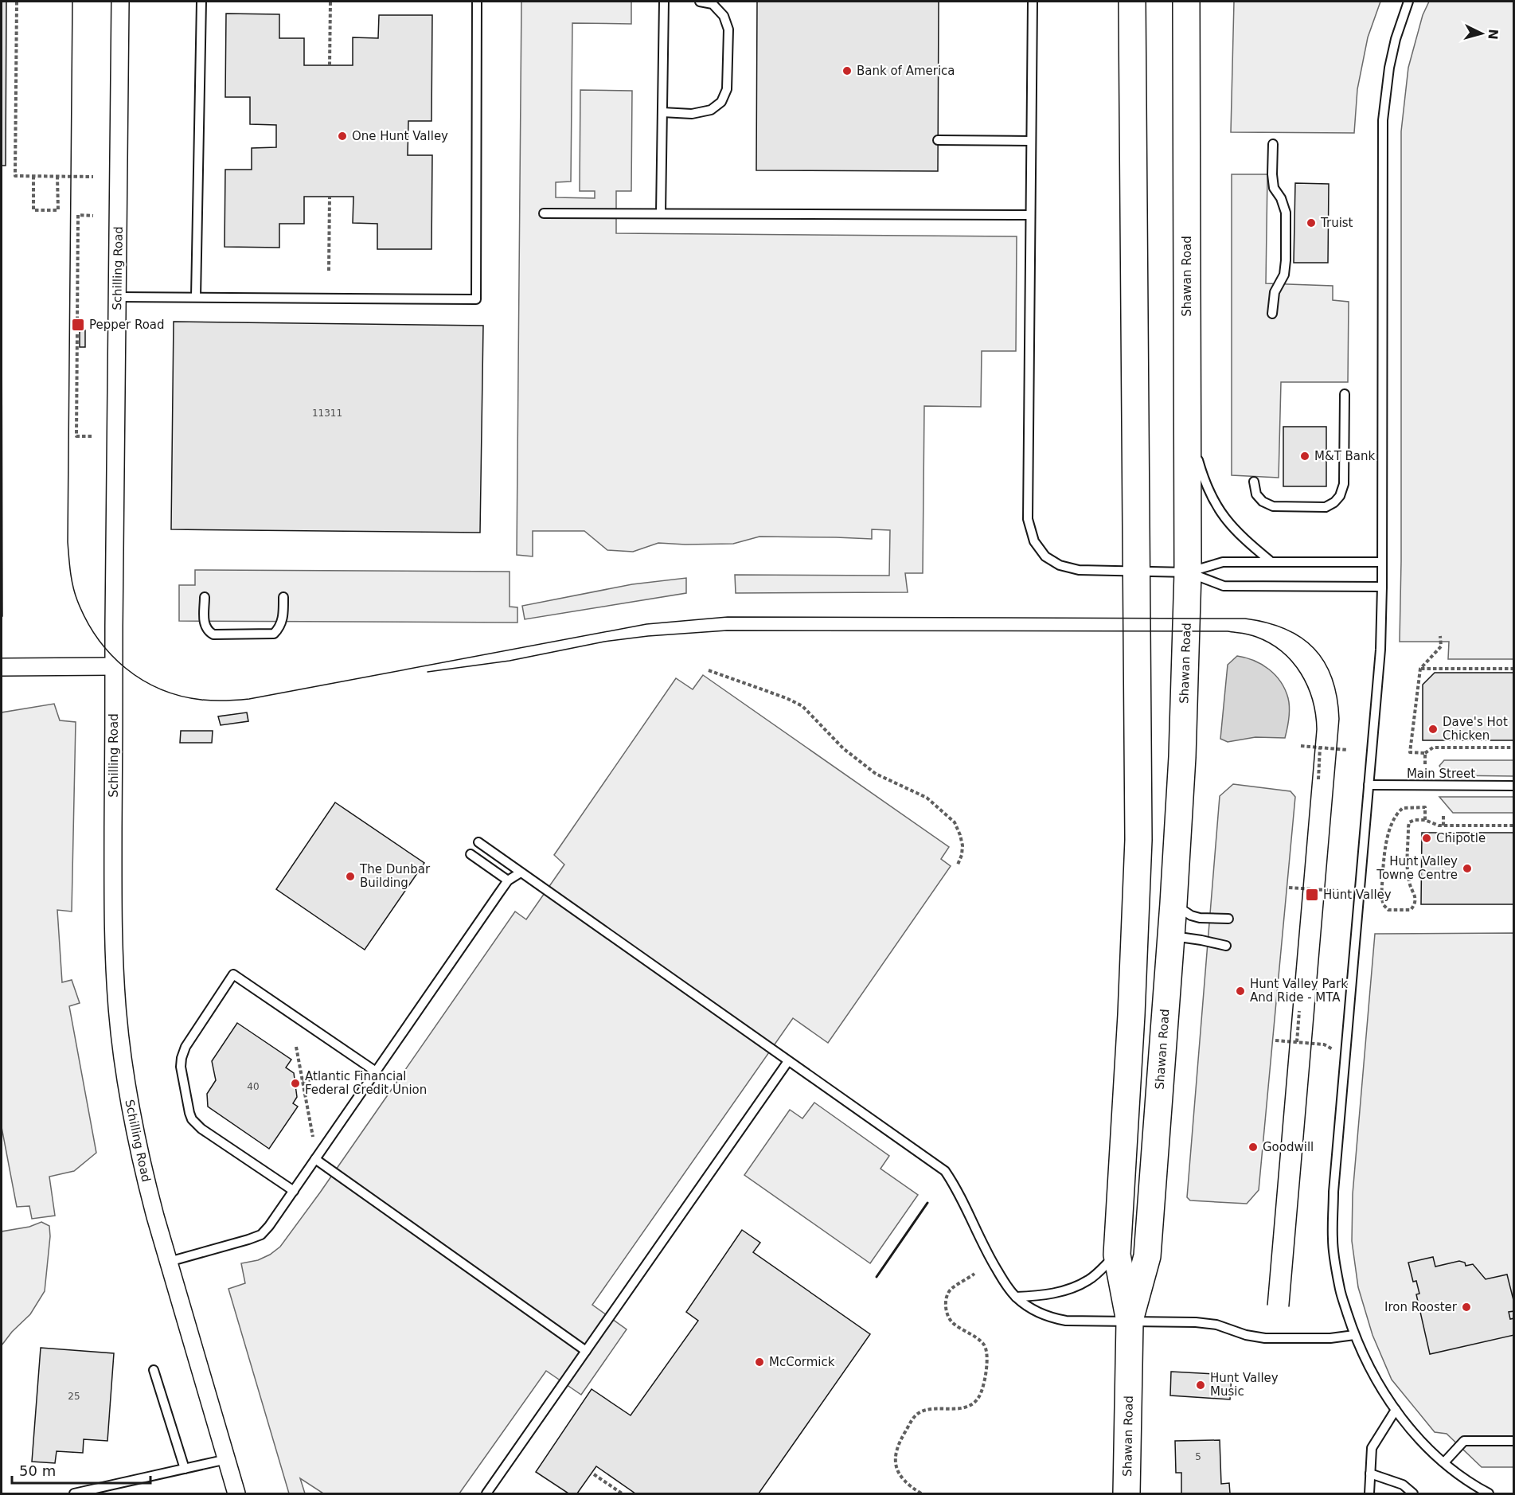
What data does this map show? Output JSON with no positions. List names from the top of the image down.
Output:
{
  "streets": {
    "main road": ["Shawan Road"],
    "street": ["Schilling Road"],
    "lane": ["Main Street"]
  },
  "places": {
    "other": [
      "Bank of America",
      "One Hunt Valley",
      "Truist",
      "M&T Bank",
      "Dave's Hot Chicken",
      "Chipotle",
      "Hunt Valley Towne Centre",
      "The Dunbar Building",
      "Hunt Valley Park And Ride - MTA",
      "Atlantic Financial Federal Credit Union",
      "Goodwill",
      "Iron Rooster",
      "McCormick",
      "Hunt Valley Music"
    ],
    "transit": ["Pepper Road", "Hunt Valley"]
  },
  "house_numbers": [
    "11311",
    "40",
    "25",
    "5"
  ],
  "scale_bar": "50 m",
  "north": "right"
}
